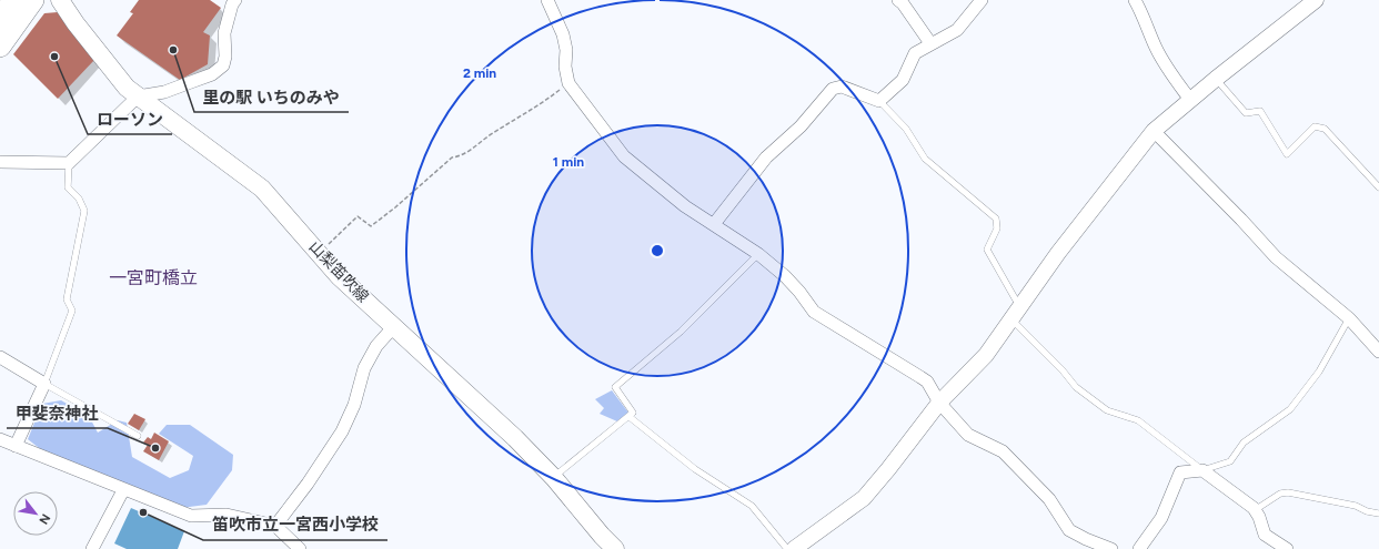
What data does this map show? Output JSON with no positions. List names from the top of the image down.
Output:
{
  "streets": {
    "main road": ["山梨笛吹線"]
  },
  "districts": ["一宮町橋立"],
  "places": [
    "里の駅 いちのみや",
    "ローソン",
    "甲斐奈神社",
    "笛吹市立一宮西小学校"
  ],
  "north": "bottom right",
  "rings": ["2 min", "1 min"]
}
